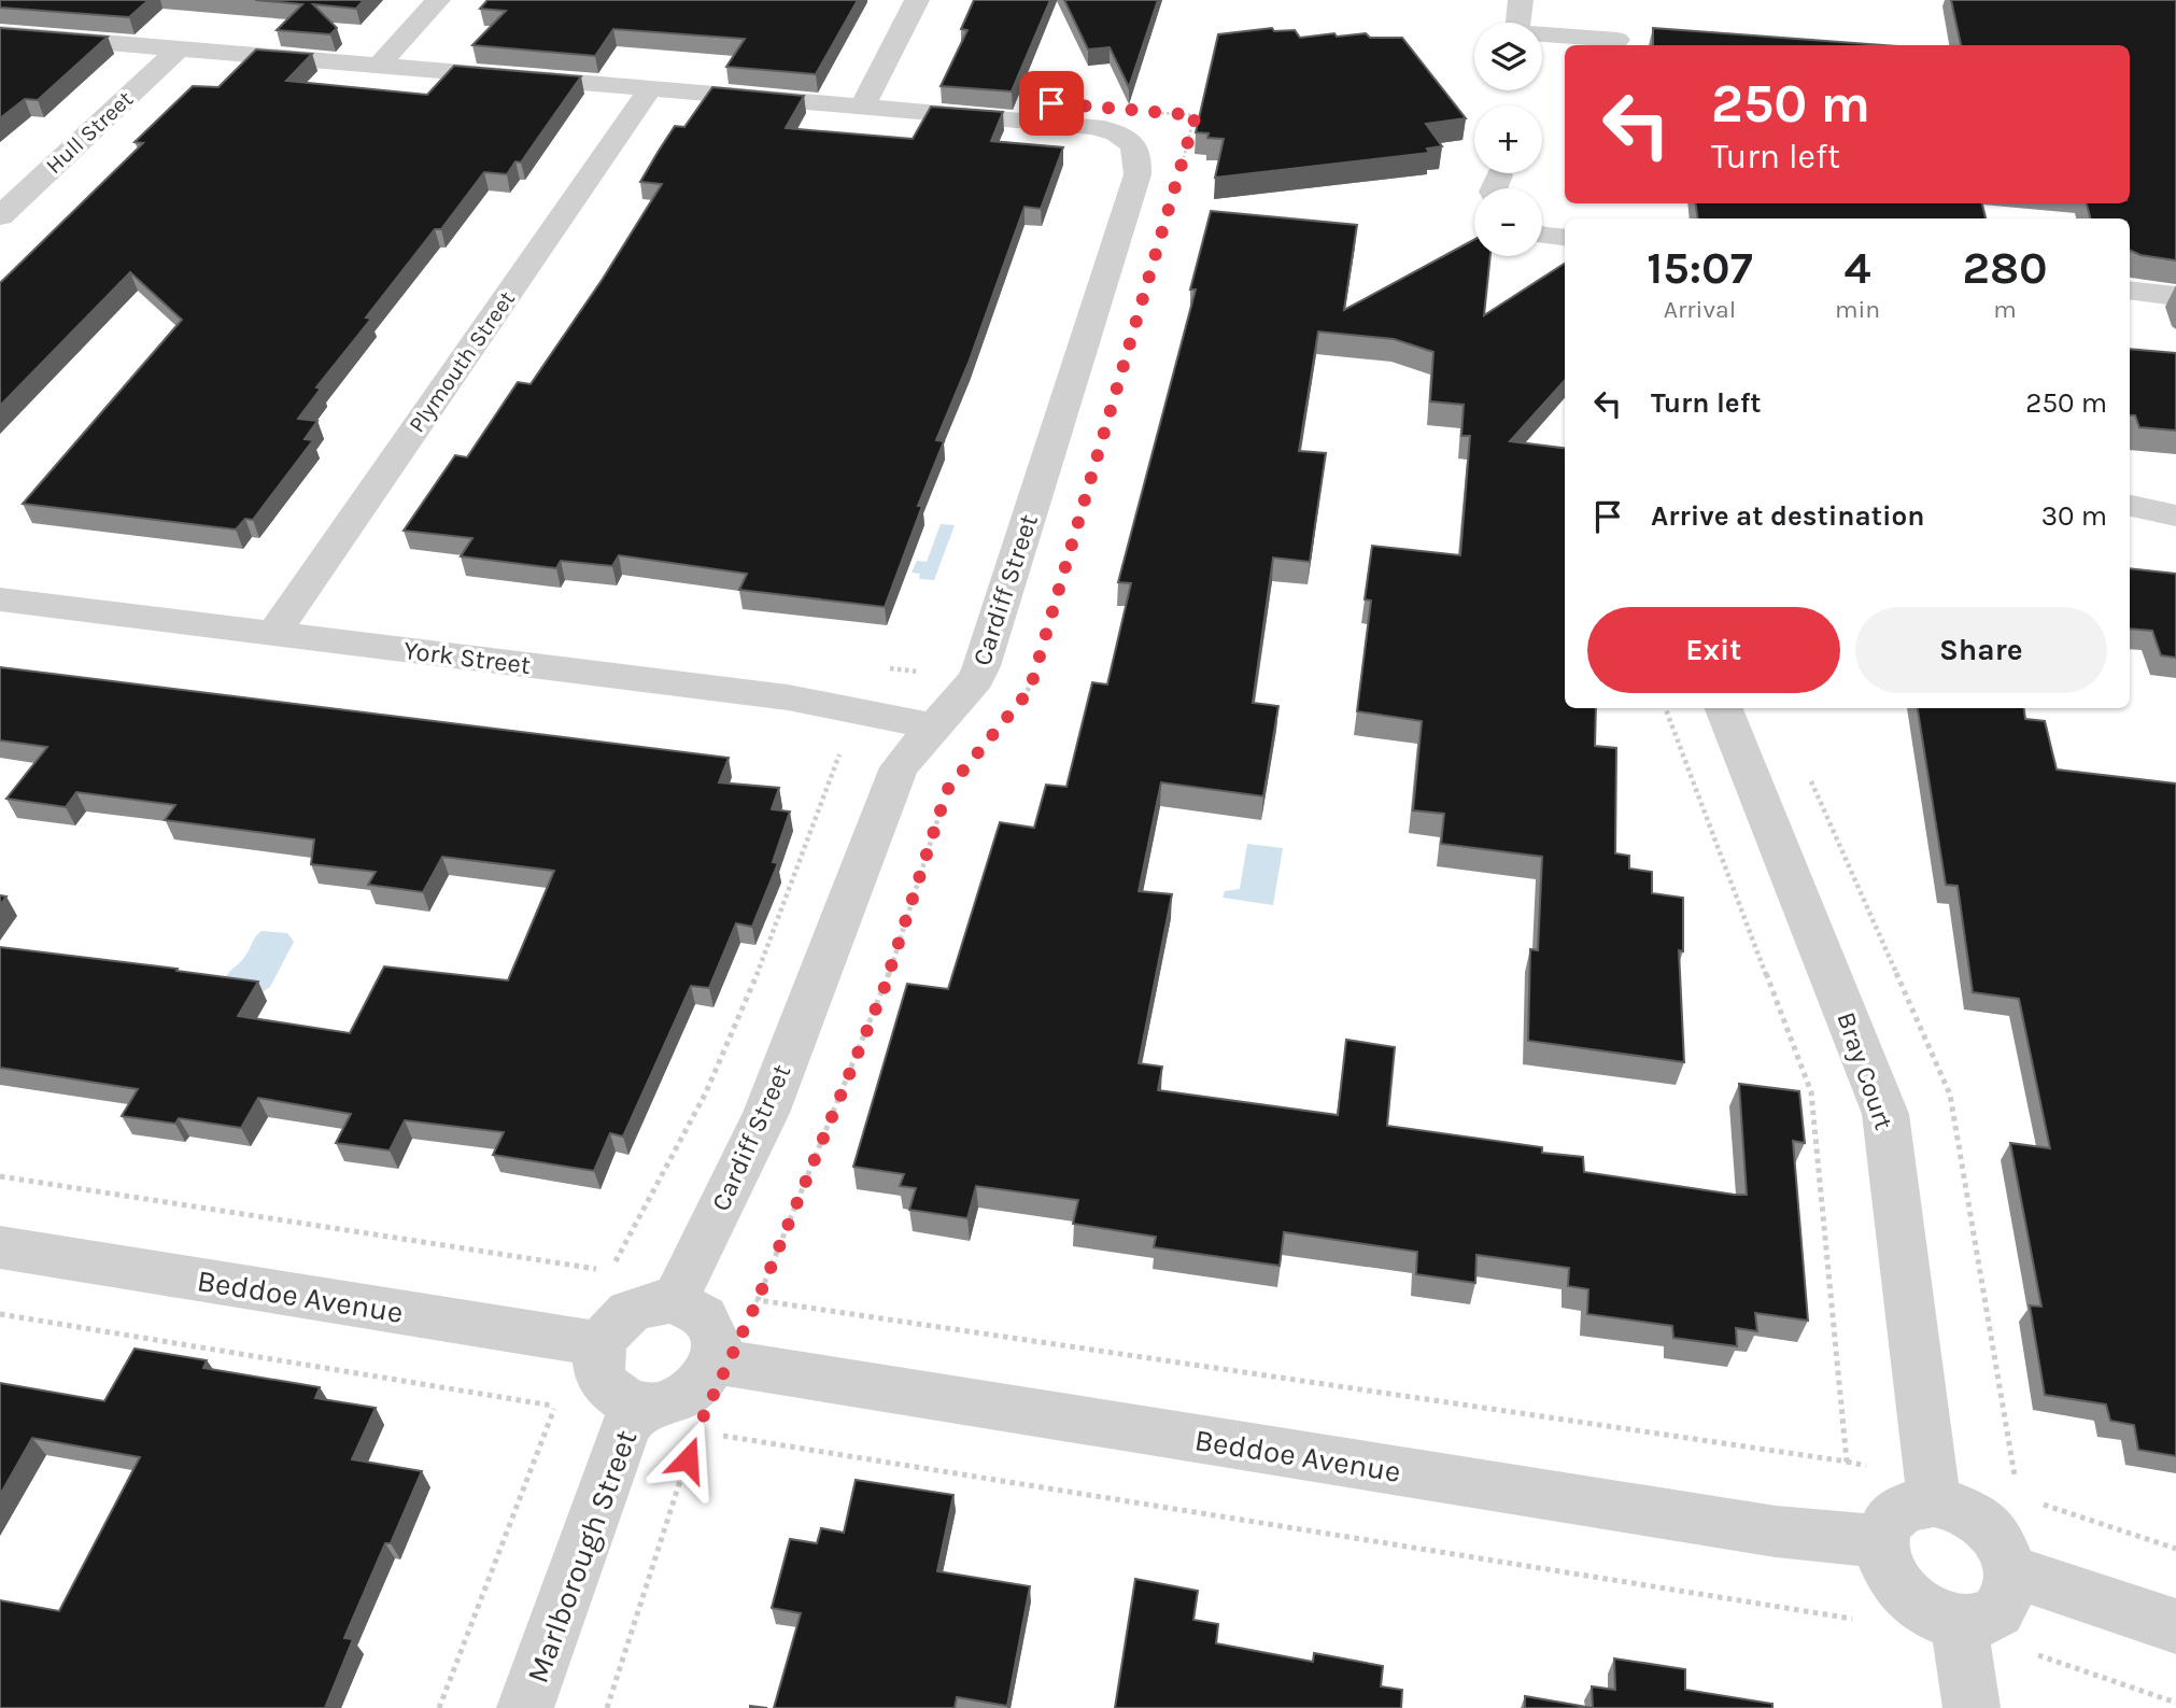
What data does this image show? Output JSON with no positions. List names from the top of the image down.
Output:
{
  "streets": {
    "street": [
      "Hull Street",
      "Plymouth Street",
      "Cardiff Street",
      "York Street",
      "Bray Court",
      "Beddoe Avenue",
      "Marlborough Street"
    ]
  },
  "crossings": [
    ["Hull Street", "Cardiff Street"],
    ["Plymouth Street", "Cardiff Street"],
    ["Plymouth Street", "York Street"],
    ["Cardiff Street", "York Street"],
    ["Cardiff Street", "Beddoe Avenue"],
    ["Cardiff Street", "Marlborough Street"],
    ["Bray Court", "Beddoe Avenue"],
    ["Beddoe Avenue", "Marlborough Street"]
  ],
  "page": {
    "map_buttons": ["+", "−"],
    "turn": ["250 m", "Turn left"],
    "eta": [
      "15:07",
      "Arrival",
      "4",
      "min",
      "280",
      "m"
    ],
    "list": [
      {
        "name": "Turn left",
        "value": "250 m"
      },
      {
        "name": "Arrive at destination",
        "value": "30 m"
      }
    ],
    "buttons": ["Exit", "Share"]
  }
}
